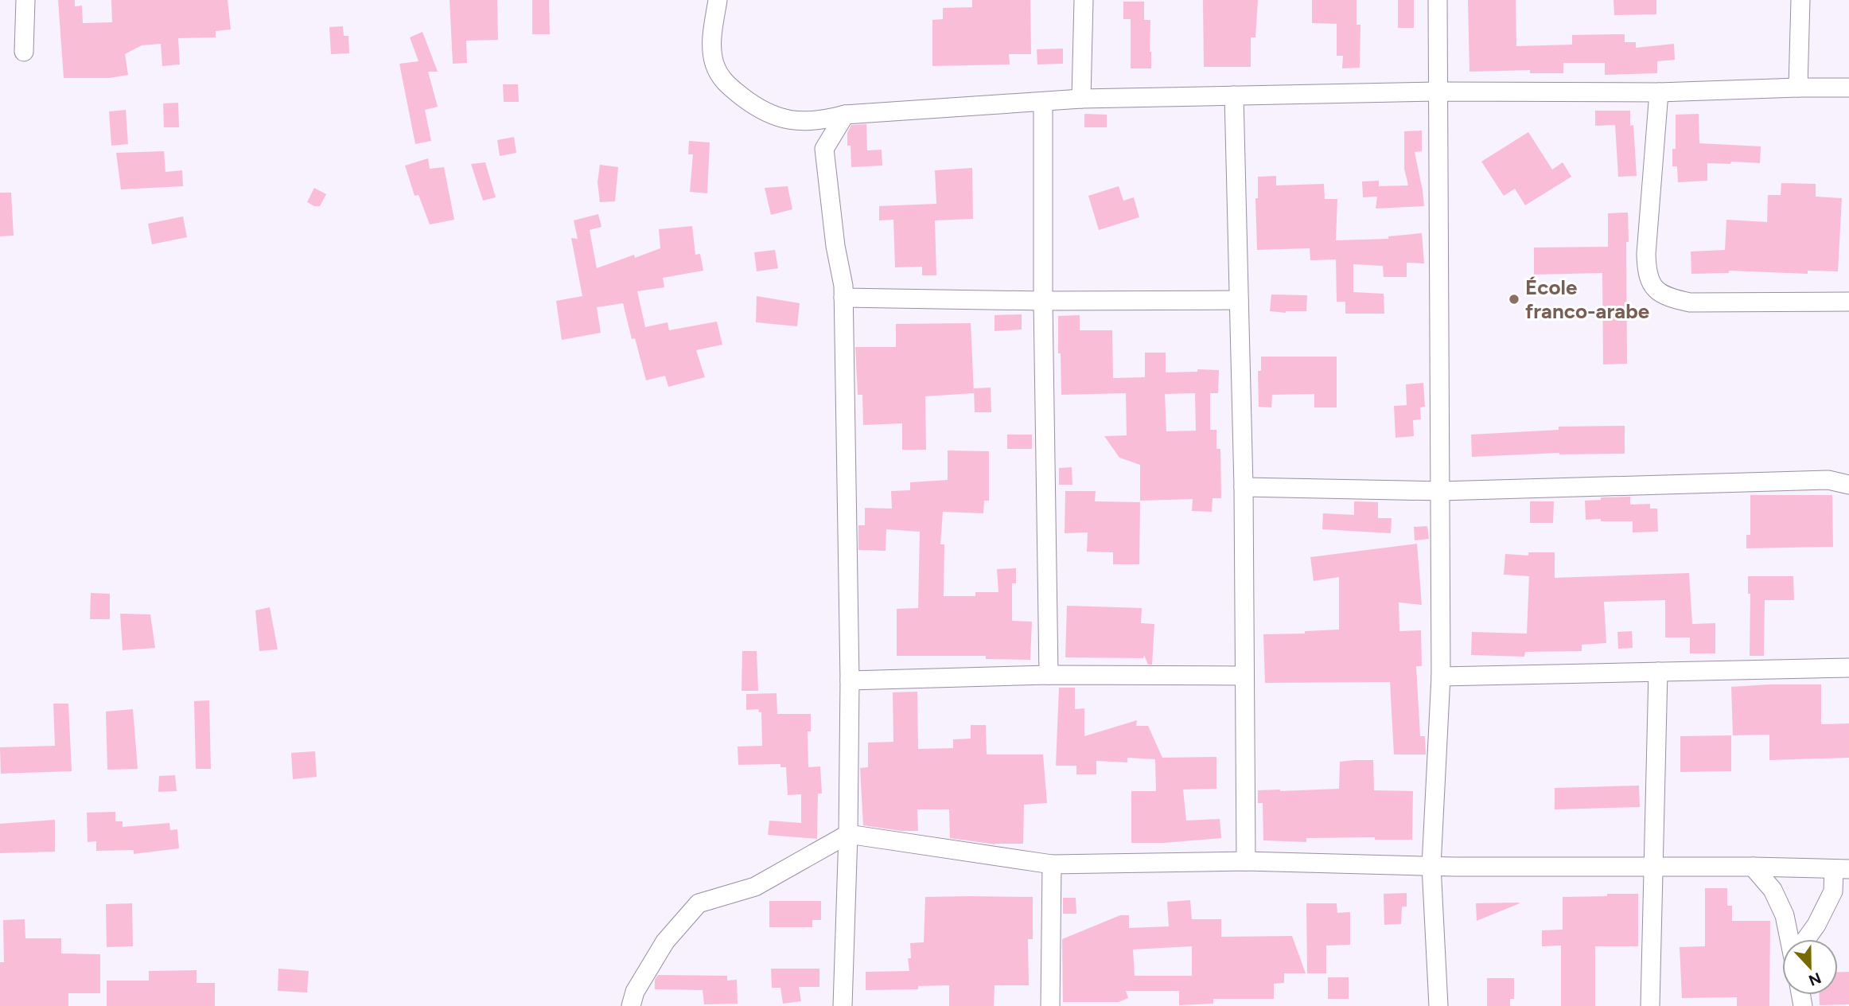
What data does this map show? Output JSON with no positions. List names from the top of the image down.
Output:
{
  "places": ["École franco-arabe"],
  "north": "bottom"
}
